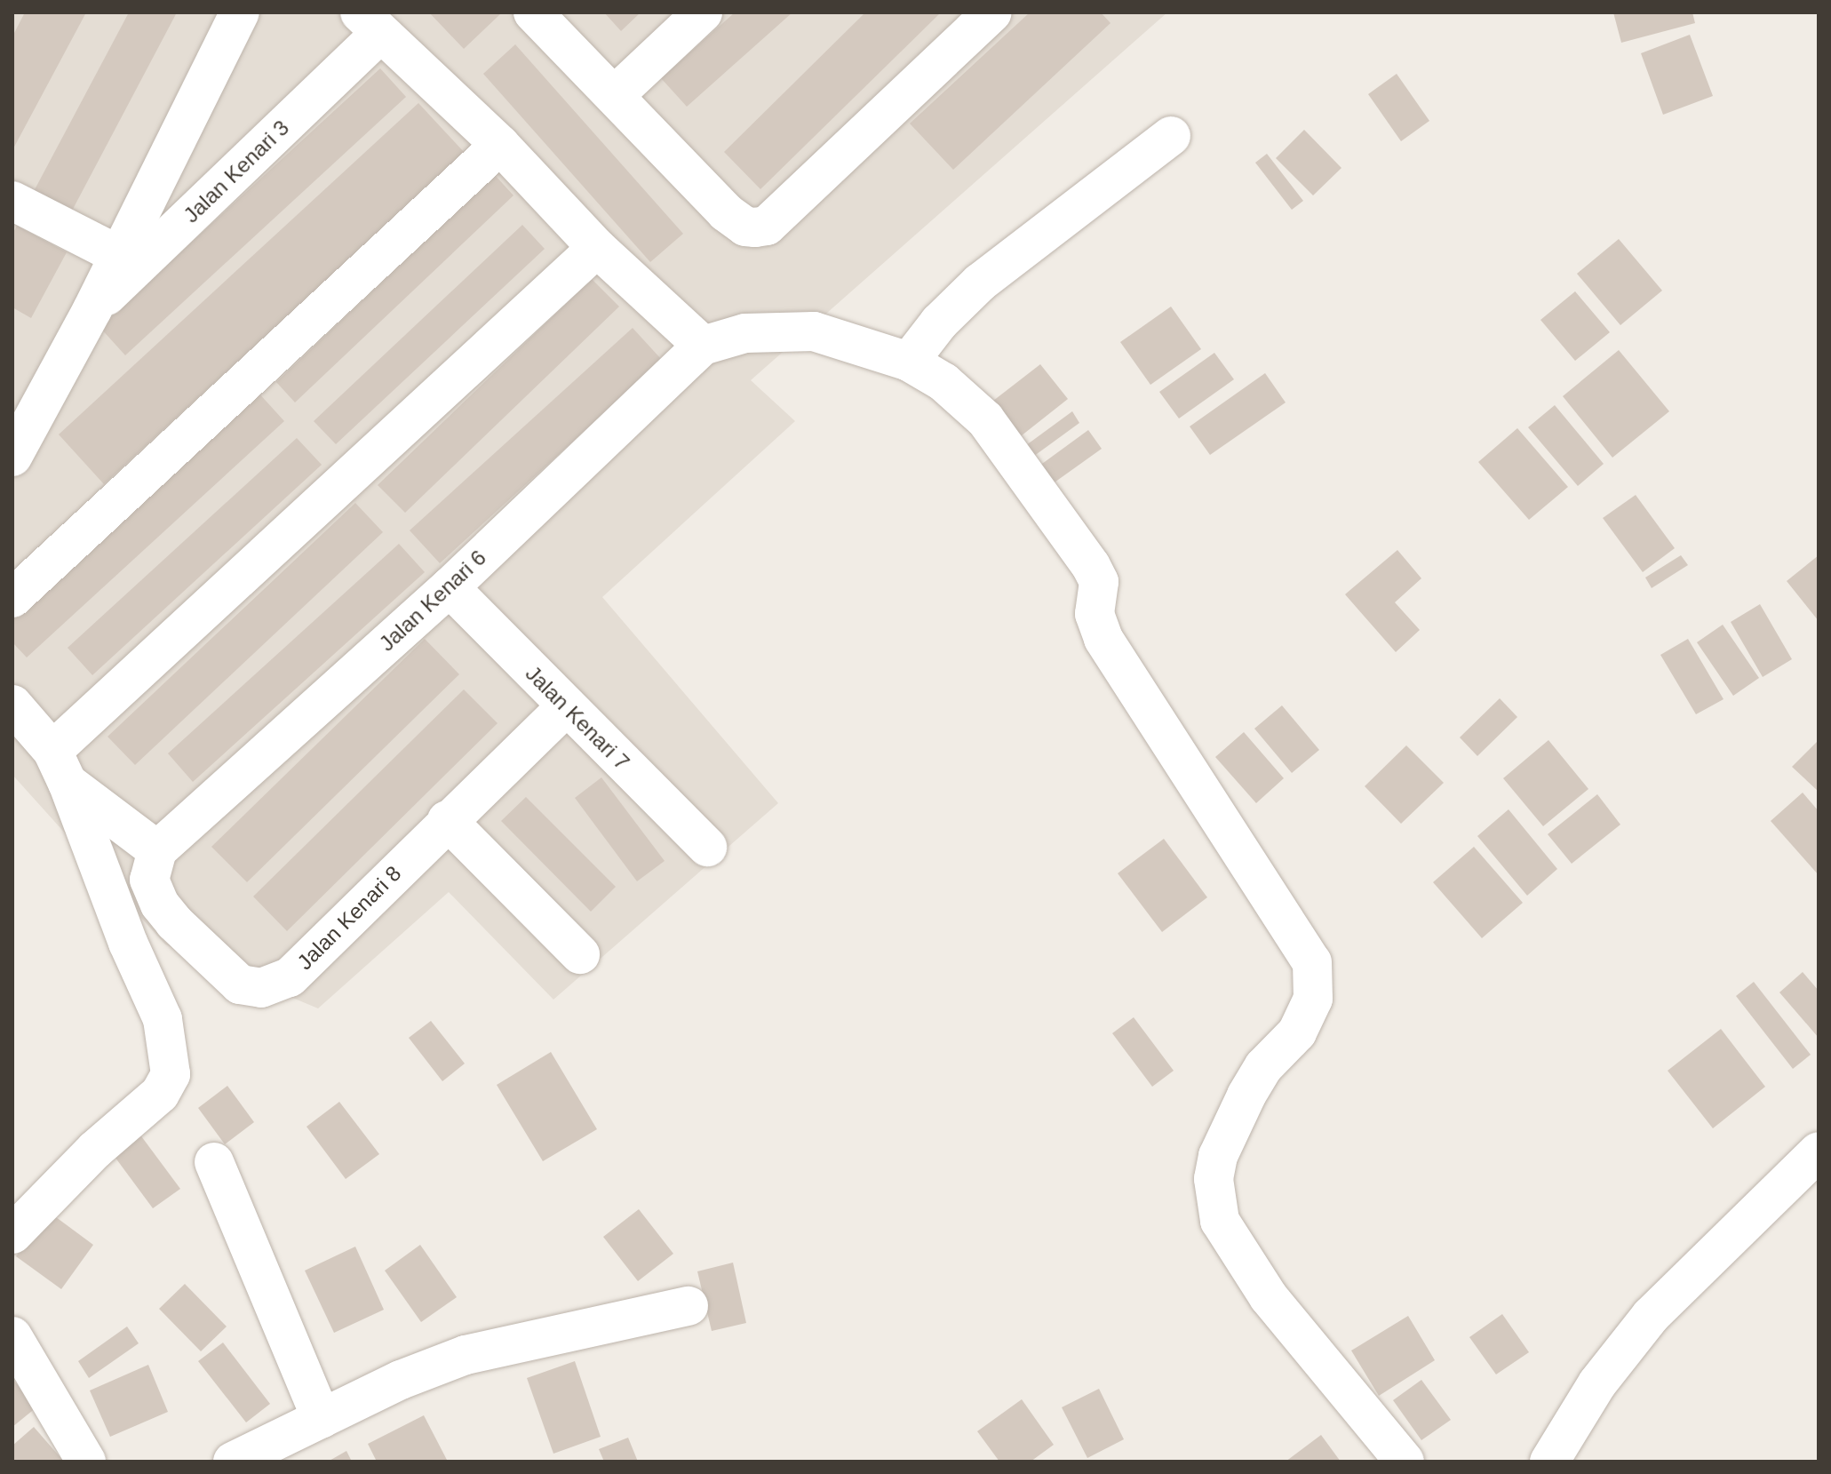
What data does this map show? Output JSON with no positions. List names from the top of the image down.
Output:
{
  "streets": {
    "street": [
      "Jalan Kenari 3",
      "Jalan Kenari 6",
      "Jalan Kenari 7",
      "Jalan Kenari 8"
    ]
  },
  "crossings": [
    ["Jalan Kenari 6", "Jalan Kenari 7"],
    ["Jalan Kenari 6", "Jalan Kenari 8"],
    ["Jalan Kenari 7", "Jalan Kenari 8"]
  ]
}
